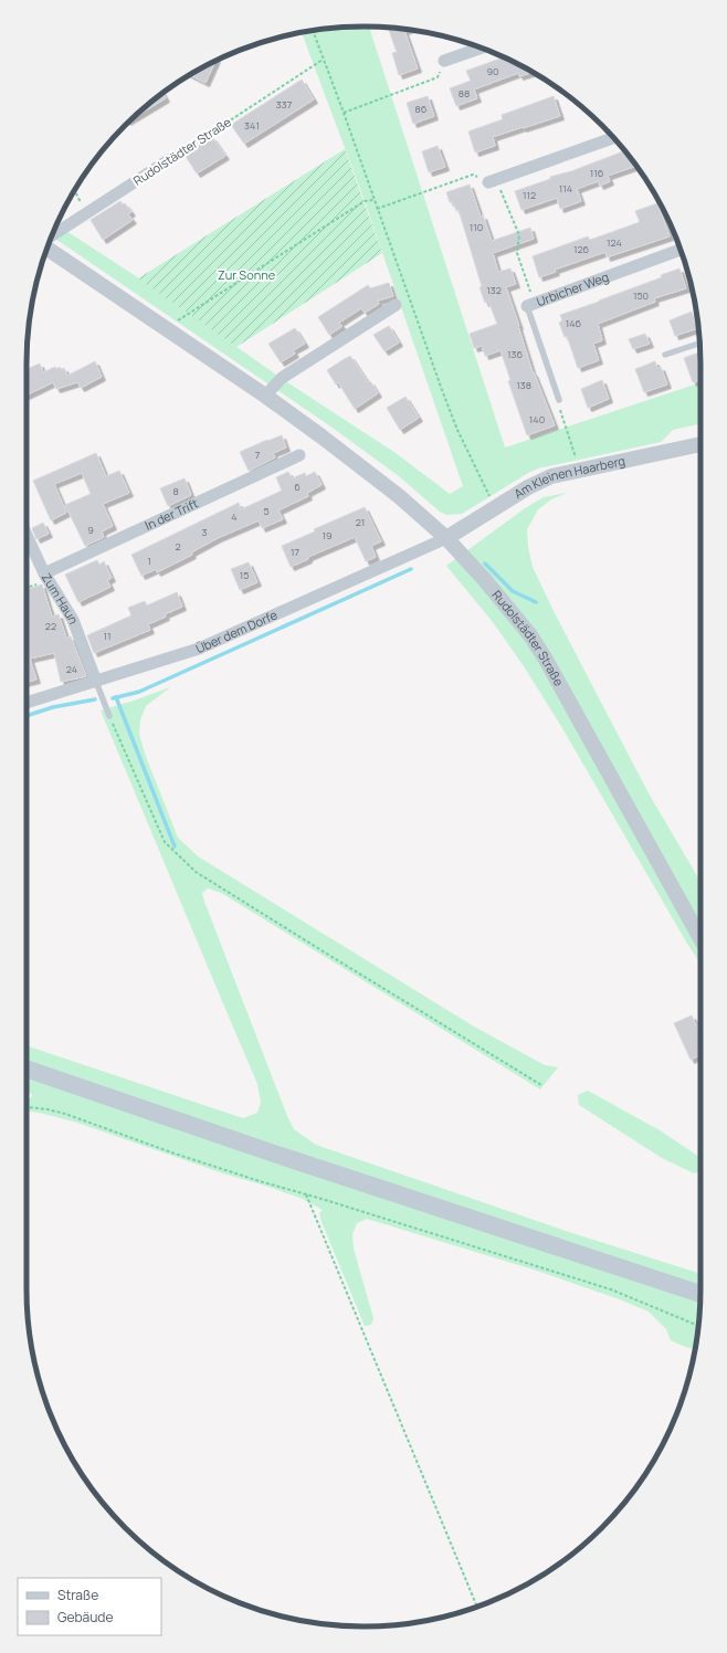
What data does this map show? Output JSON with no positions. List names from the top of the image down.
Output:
{
  "streets": {
    "street": [
      "Rudolstädter Straße",
      "Urbicher Weg",
      "Am Kleinen Haarberg",
      "In der Trift",
      "Zum Haun",
      "Über dem Dorfe"
    ]
  },
  "crossings": [
    ["Rudolstädter Straße", "Am Kleinen Haarberg"],
    ["Rudolstädter Straße", "Über dem Dorfe"],
    ["Am Kleinen Haarberg", "Über dem Dorfe"],
    ["In der Trift", "Zum Haun"],
    ["Zum Haun", "Über dem Dorfe"]
  ],
  "parks": ["Zur Sonne"],
  "house_numbers": [
    "90",
    "88",
    "337",
    "86",
    "341",
    "116",
    "114",
    "112",
    "110",
    "124",
    "126",
    "132",
    "150",
    "146",
    "136",
    "138",
    "140",
    "7",
    "6",
    "8",
    "5",
    "4",
    "21",
    "9",
    "3",
    "19",
    "2",
    "17",
    "1",
    "15",
    "22",
    "11",
    "24"
  ],
  "legend": ["Straße", "Gebäude"]
}
